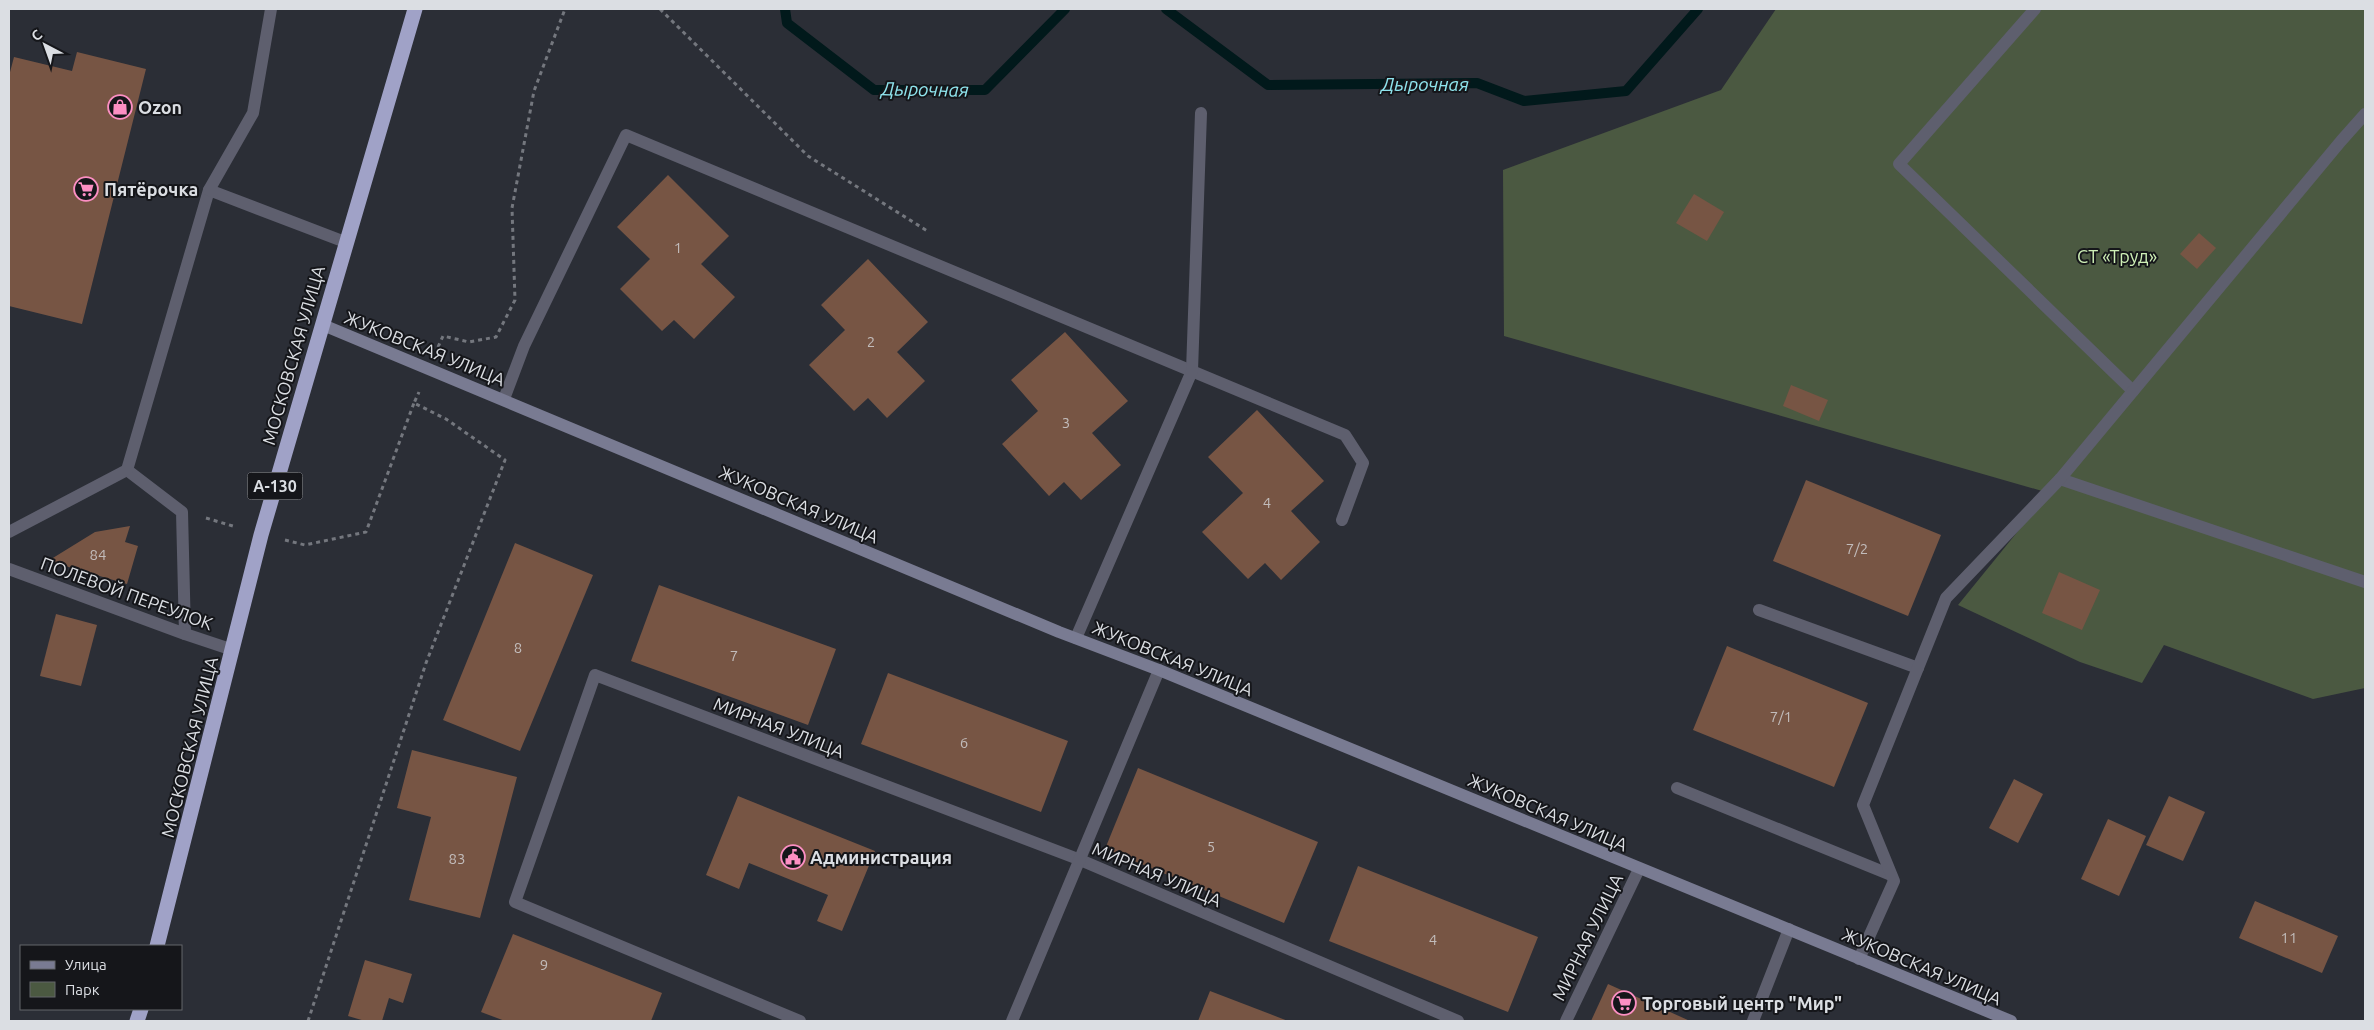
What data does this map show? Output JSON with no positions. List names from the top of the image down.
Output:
{
  "streets": {
    "highway": ["МОСКОВСКАЯ УЛИЦА", "А-130"],
    "main road": ["ЖУКОВСКАЯ УЛИЦА"],
    "street": ["ПОЛЕВОЙ ПЕРЕУЛОК", "МИРНАЯ УЛИЦА"]
  },
  "crossings": [
    ["ЖУКОВСКАЯ УЛИЦА", "МОСКОВСКАЯ УЛИЦА"],
    ["ЖУКОВСКАЯ УЛИЦА", "МИРНАЯ УЛИЦА"],
    ["МОСКОВСКАЯ УЛИЦА", "ПОЛЕВОЙ ПЕРЕУЛОК"]
  ],
  "water": ["Дырочная"],
  "parks": ["СТ «Труд»"],
  "places": {
    "shop": ["Ozon"],
    "supermarket": ["Пятёрочка", "Торговый центр \"Мир\""],
    "public building": ["Администрация"]
  },
  "house_numbers": [
    "1",
    "2",
    "3",
    "4",
    "7/2",
    "84",
    "8",
    "7",
    "7/1",
    "6",
    "5",
    "83",
    "11",
    "4",
    "9"
  ],
  "legend": ["Улица", "Парк"],
  "north": "top left"
}
